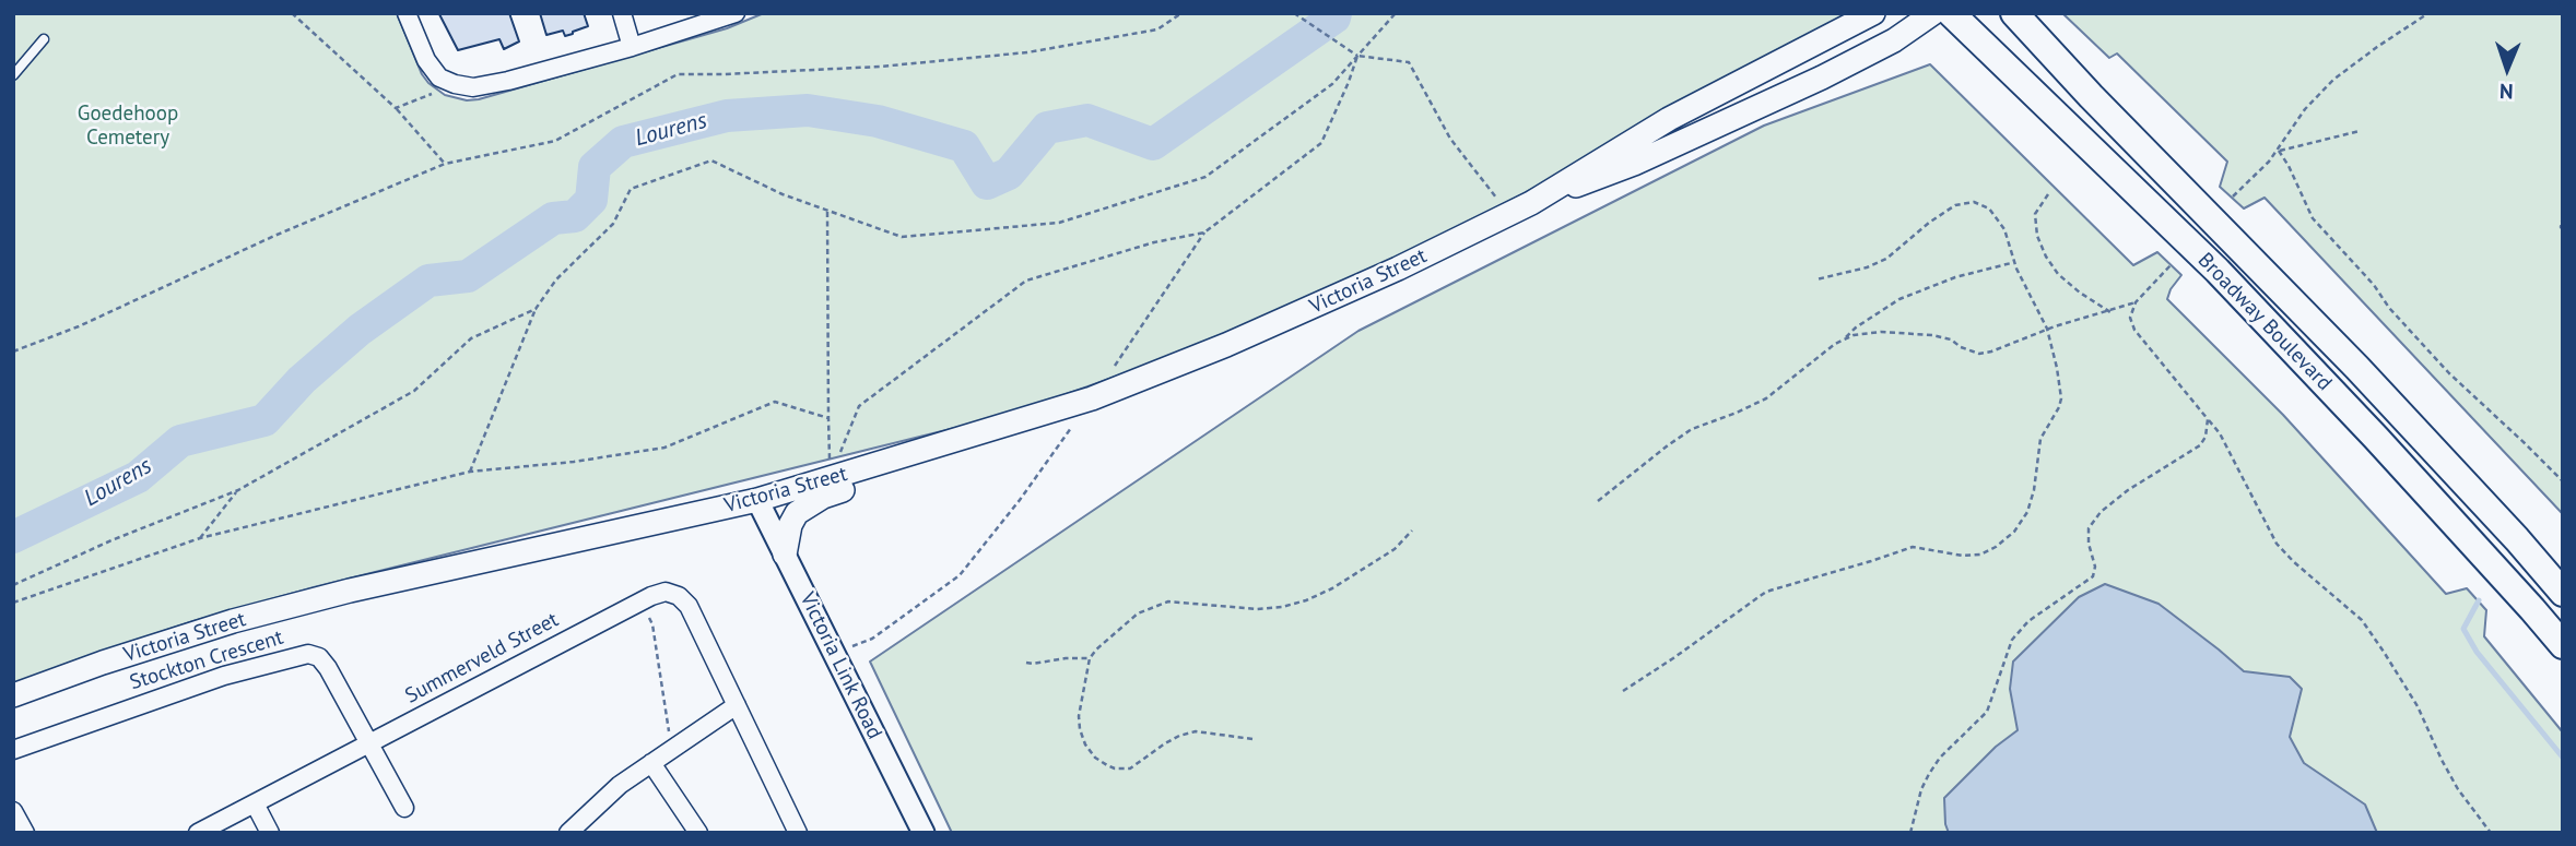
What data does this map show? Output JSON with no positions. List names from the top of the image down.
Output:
{
  "streets": {
    "main road": ["Victoria Street", "Broadway Boulevard"],
    "street": ["Summerveld Street", "Stockton Crescent", "Victoria Link Road"]
  },
  "crossings": [
    ["Victoria Street", "Victoria Link Road"],
    ["Summerveld Street", "Stockton Crescent"]
  ],
  "water": ["Lourens"],
  "parks": ["Goedehoop Cemetery"],
  "north": "bottom"
}
